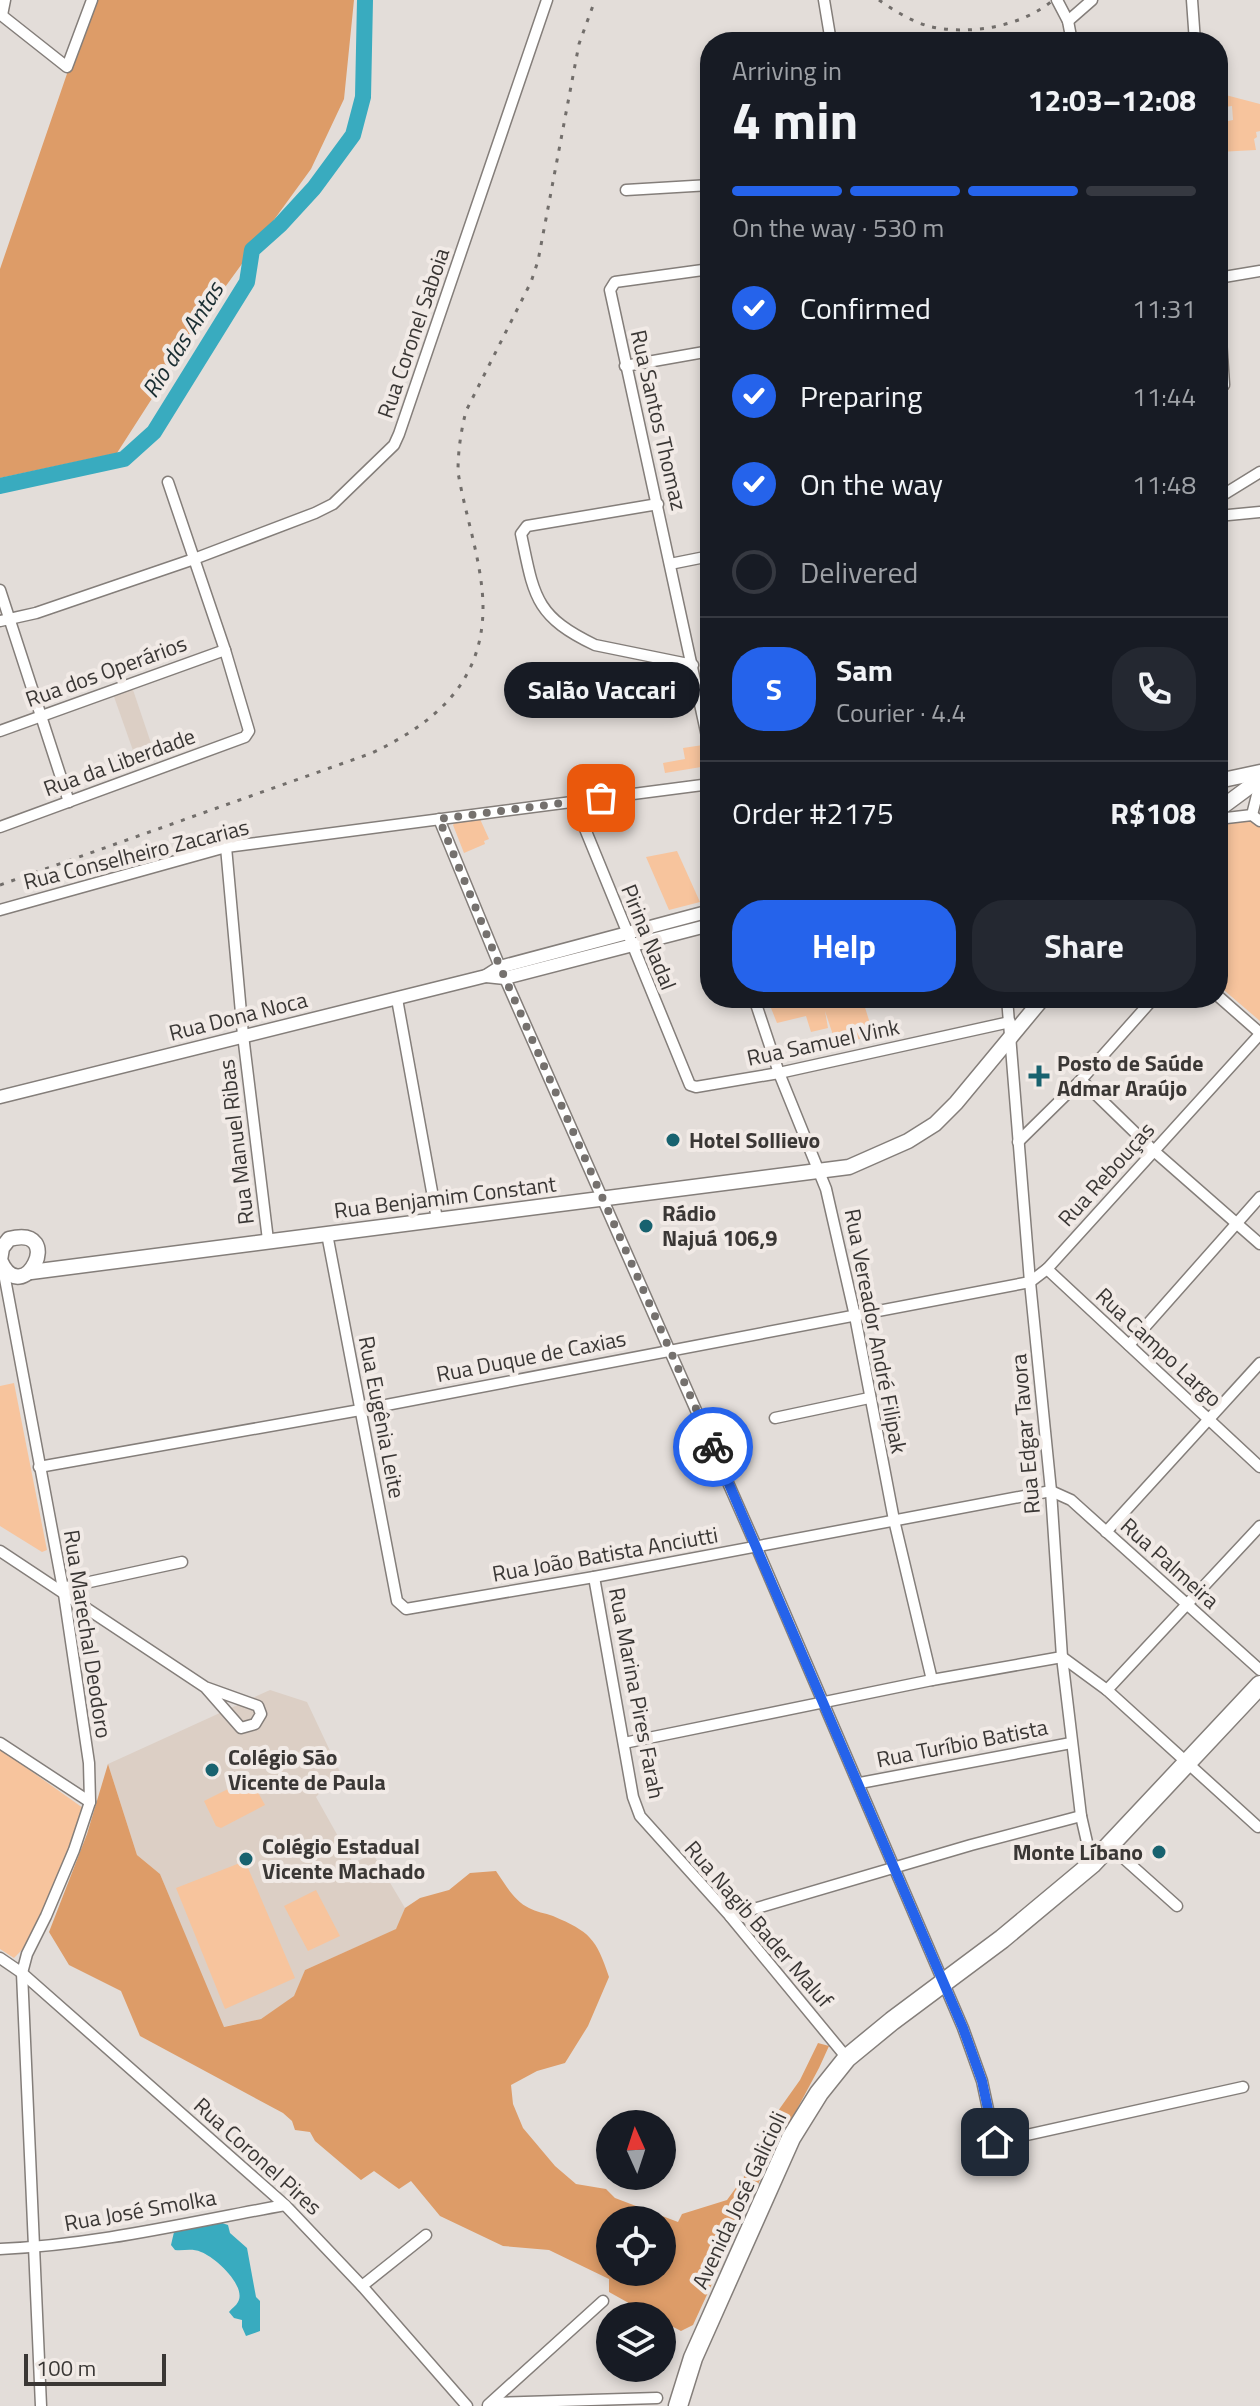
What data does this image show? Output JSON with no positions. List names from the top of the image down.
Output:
{
  "streets": {
    "highway": ["Avenida José Galicioli"],
    "main road": ["Rua Benjamim Constant"],
    "street": [
      "Rua Coronel Saboia",
      "Rua Santos Thomaz",
      "Rua dos Operários",
      "Rua da Liberdade",
      "Rua Conselheiro Zacarias",
      "Pirina Nadal",
      "Rua Dona Noca",
      "Rua Samuel Vink",
      "Rua Manuel Ribas",
      "Rua Rebouças",
      "Rua Vereador André Filipak",
      "Rua Campo Largo",
      "Rua Duque de Caxias",
      "Rua Eugênia Leite",
      "Rua Edgar Tavora",
      "Rua João Batista Anciutti",
      "Rua Palmeira",
      "Rua Marechal Deodoro",
      "Rua Marina Pires Farah",
      "Rua Turíbio Batista",
      "Rua Nagib Bader Maluf",
      "Rua Coronel Pires",
      "Rua José Smolka"
    ]
  },
  "crossings": [
    ["Rua dos Operários", "Rua da Liberdade"],
    ["Rua Conselheiro Zacarias", "Pirina Nadal"],
    ["Rua Conselheiro Zacarias", "Rua Manuel Ribas"],
    ["Pirina Nadal", "Rua Dona Noca"],
    ["Pirina Nadal", "Rua Samuel Vink"],
    ["Rua Dona Noca", "Rua Manuel Ribas"],
    ["Rua Samuel Vink", "Rua Benjamim Constant"],
    ["Rua Samuel Vink", "Rua Vereador André Filipak"],
    ["Rua Samuel Vink", "Rua Edgar Tavora"],
    ["Rua Manuel Ribas", "Rua Benjamim Constant"],
    ["Rua Rebouças", "Rua Campo Largo"],
    ["Rua Benjamim Constant", "Rua Vereador André Filipak"],
    ["Rua Benjamim Constant", "Rua Eugênia Leite"],
    ["Rua Benjamim Constant", "Rua Edgar Tavora"],
    ["Rua Benjamim Constant", "Rua Marechal Deodoro"],
    ["Rua Vereador André Filipak", "Rua Duque de Caxias"],
    ["Rua Vereador André Filipak", "Rua João Batista Anciutti"],
    ["Rua Duque de Caxias", "Rua Eugênia Leite"],
    ["Rua Duque de Caxias", "Rua Edgar Tavora"],
    ["Rua Duque de Caxias", "Rua Marechal Deodoro"],
    ["Rua Eugênia Leite", "Rua João Batista Anciutti"],
    ["Rua Edgar Tavora", "Rua João Batista Anciutti"],
    ["Rua Edgar Tavora", "Rua Palmeira"],
    ["Rua Edgar Tavora", "Rua Turíbio Batista"],
    ["Rua Edgar Tavora", "Avenida José Galicioli"],
    ["Rua João Batista Anciutti", "Rua Palmeira"],
    ["Rua João Batista Anciutti", "Rua Marina Pires Farah"],
    ["Rua Marechal Deodoro", "Rua Coronel Pires"],
    ["Rua Marina Pires Farah", "Rua Nagib Bader Maluf"],
    ["Rua Nagib Bader Maluf", "Avenida José Galicioli"],
    ["Rua Coronel Pires", "Rua José Smolka"]
  ],
  "water": ["Rio das Antas"],
  "places": {
    "other": [
      "Salão Vaccari",
      "Hotel Sollievo",
      "Rádio Najuá 106,9",
      "Colégio São Vicente de Paula",
      "Monte Líbano",
      "Colégio Estadual Vicente Machado"
    ],
    "health": ["Posto de Saúde Admar Araújo"]
  },
  "scale_bar": "100 m",
  "north": "top",
  "page": {
    "heading": ["4 min", "Arriving in", "12:03–12:08"],
    "panel": [
      "Sam",
      "Courier · 4.4",
      "Order #2175",
      "R$108"
    ],
    "bar": "On the way · 530 m",
    "list": [
      ["Confirmed", "11:31"],
      ["Preparing", "11:44"],
      ["On the way", "11:48"],
      "Delivered"
    ],
    "round": "S",
    "bubble": "Salão Vaccari",
    "buttons": ["Help", "Share"],
    "scale": "100 m"
  }
}
